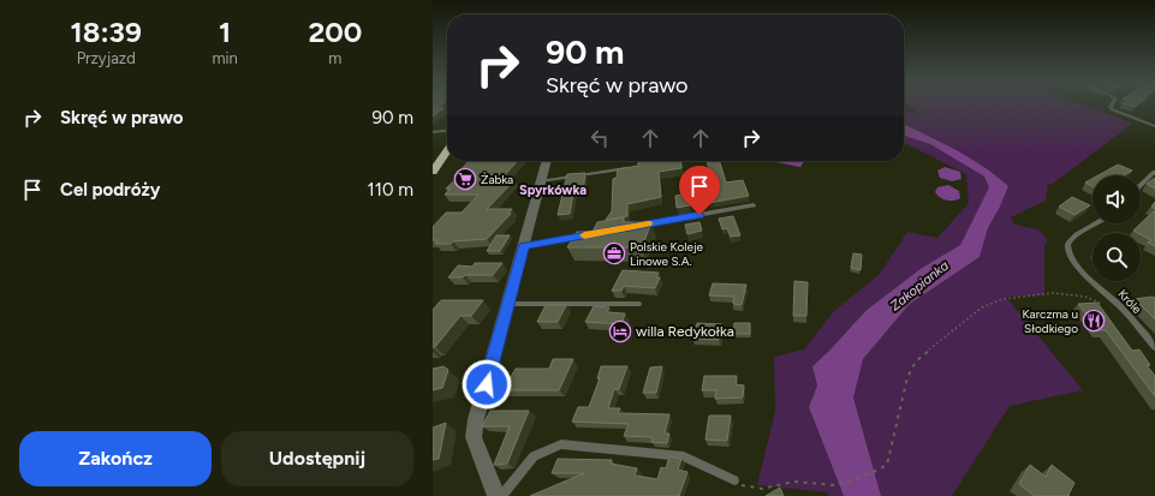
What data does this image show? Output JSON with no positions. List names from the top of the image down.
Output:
{
  "streets": {
    "lane": ["Króle"]
  },
  "districts": ["Spyrkówka"],
  "water": ["Zakopianka"],
  "places": {
    "supermarket": ["Żabka"],
    "office": ["Polskie Koleje Linowe S.A."],
    "restaurant": ["Karczma u Słodkiego"],
    "hotel": ["willa Redykołka"]
  },
  "page": {
    "eta": [
      "18:39",
      "Przyjazd",
      "1",
      "min",
      "200",
      "m"
    ],
    "turn": ["90 m", "Skręć w prawo"],
    "list": [
      {
        "name": "Skręć w prawo",
        "value": "90 m"
      },
      {
        "name": "Cel podróży",
        "value": "110 m"
      }
    ],
    "buttons": ["Zakończ", "Udostępnij"]
  }
}
